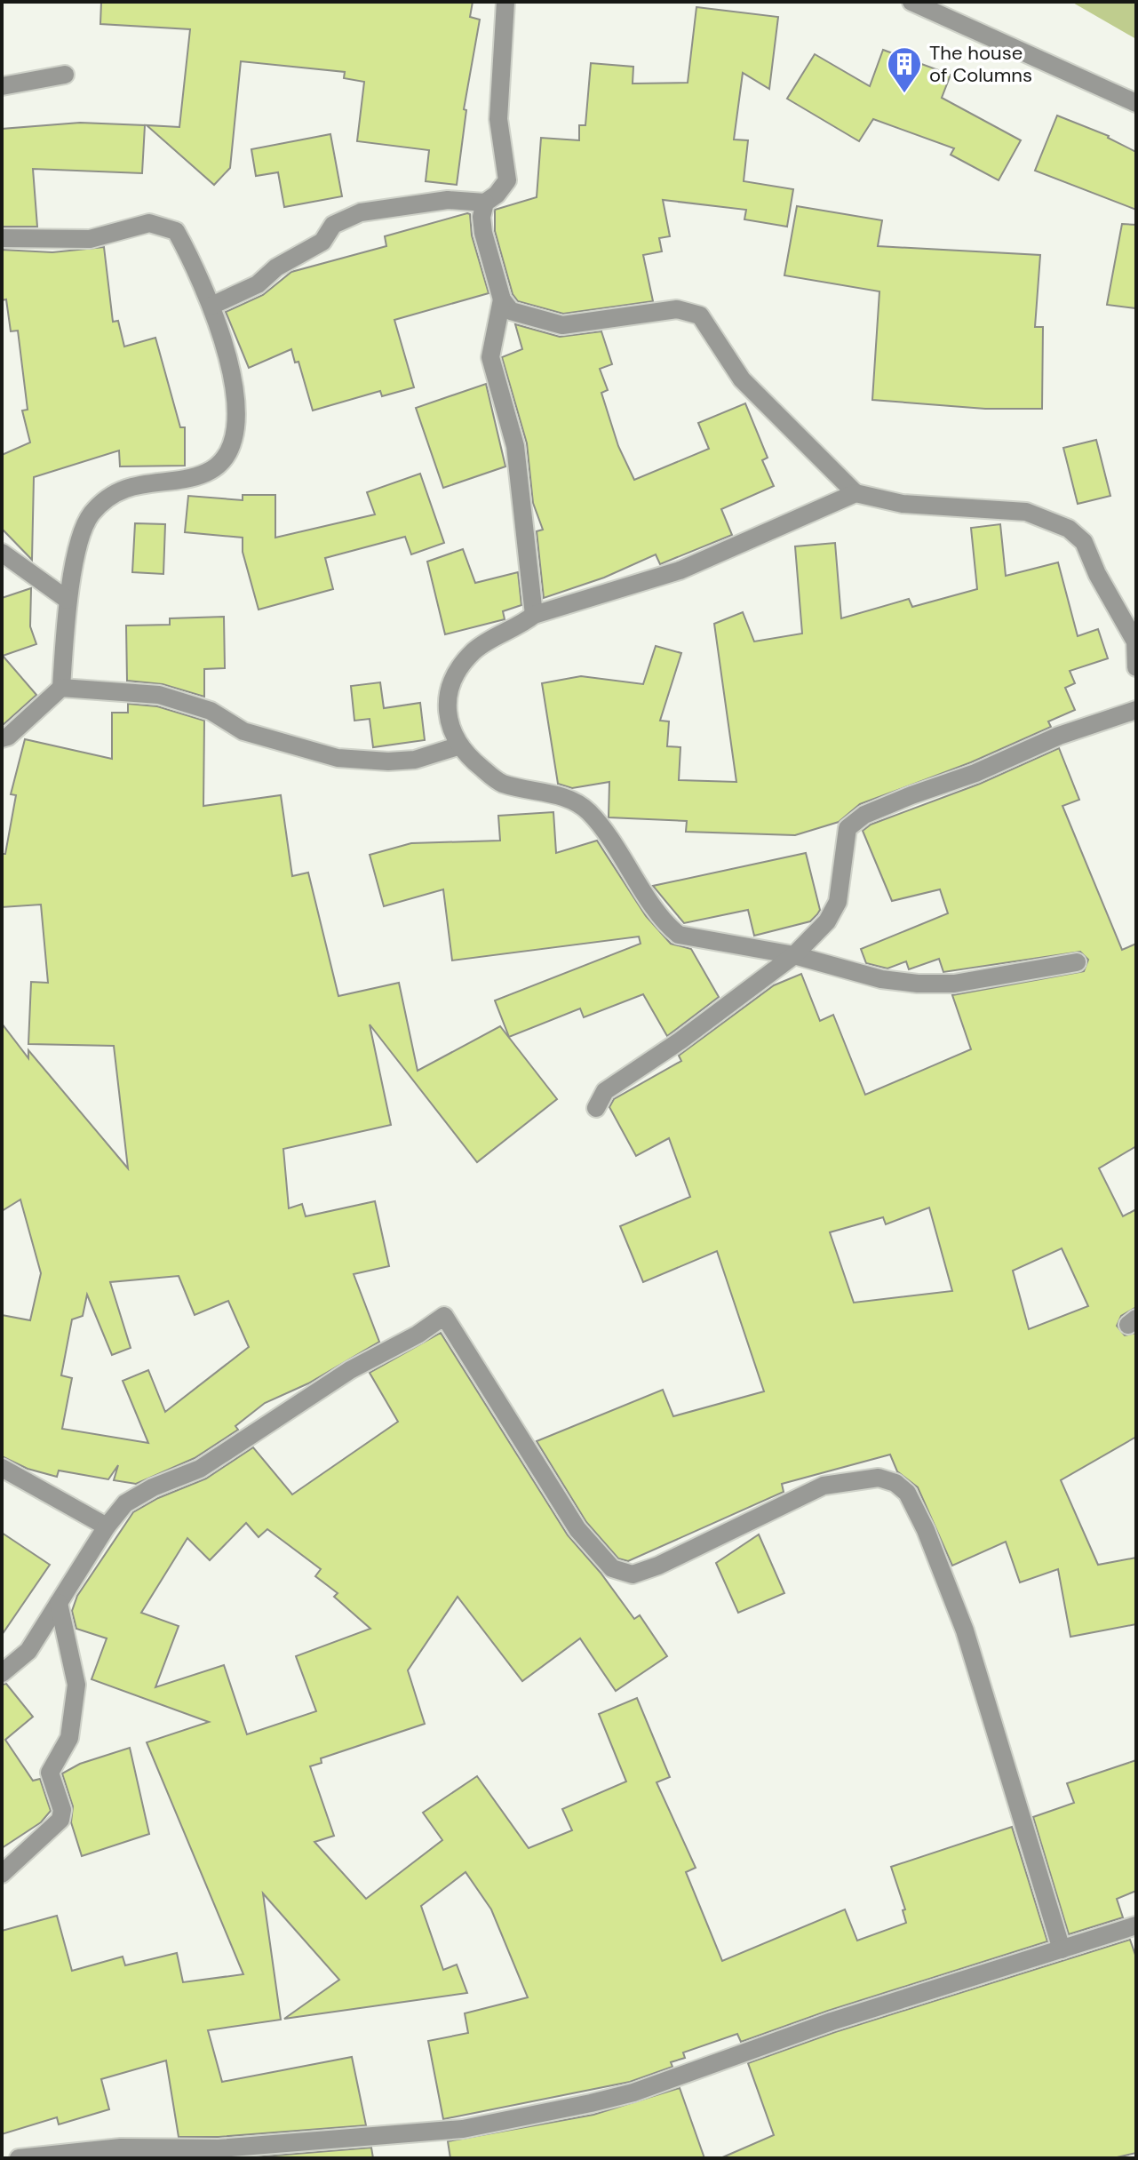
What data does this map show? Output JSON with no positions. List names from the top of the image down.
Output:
{
  "places": {
    "building": ["The house of Columns"]
  }
}
